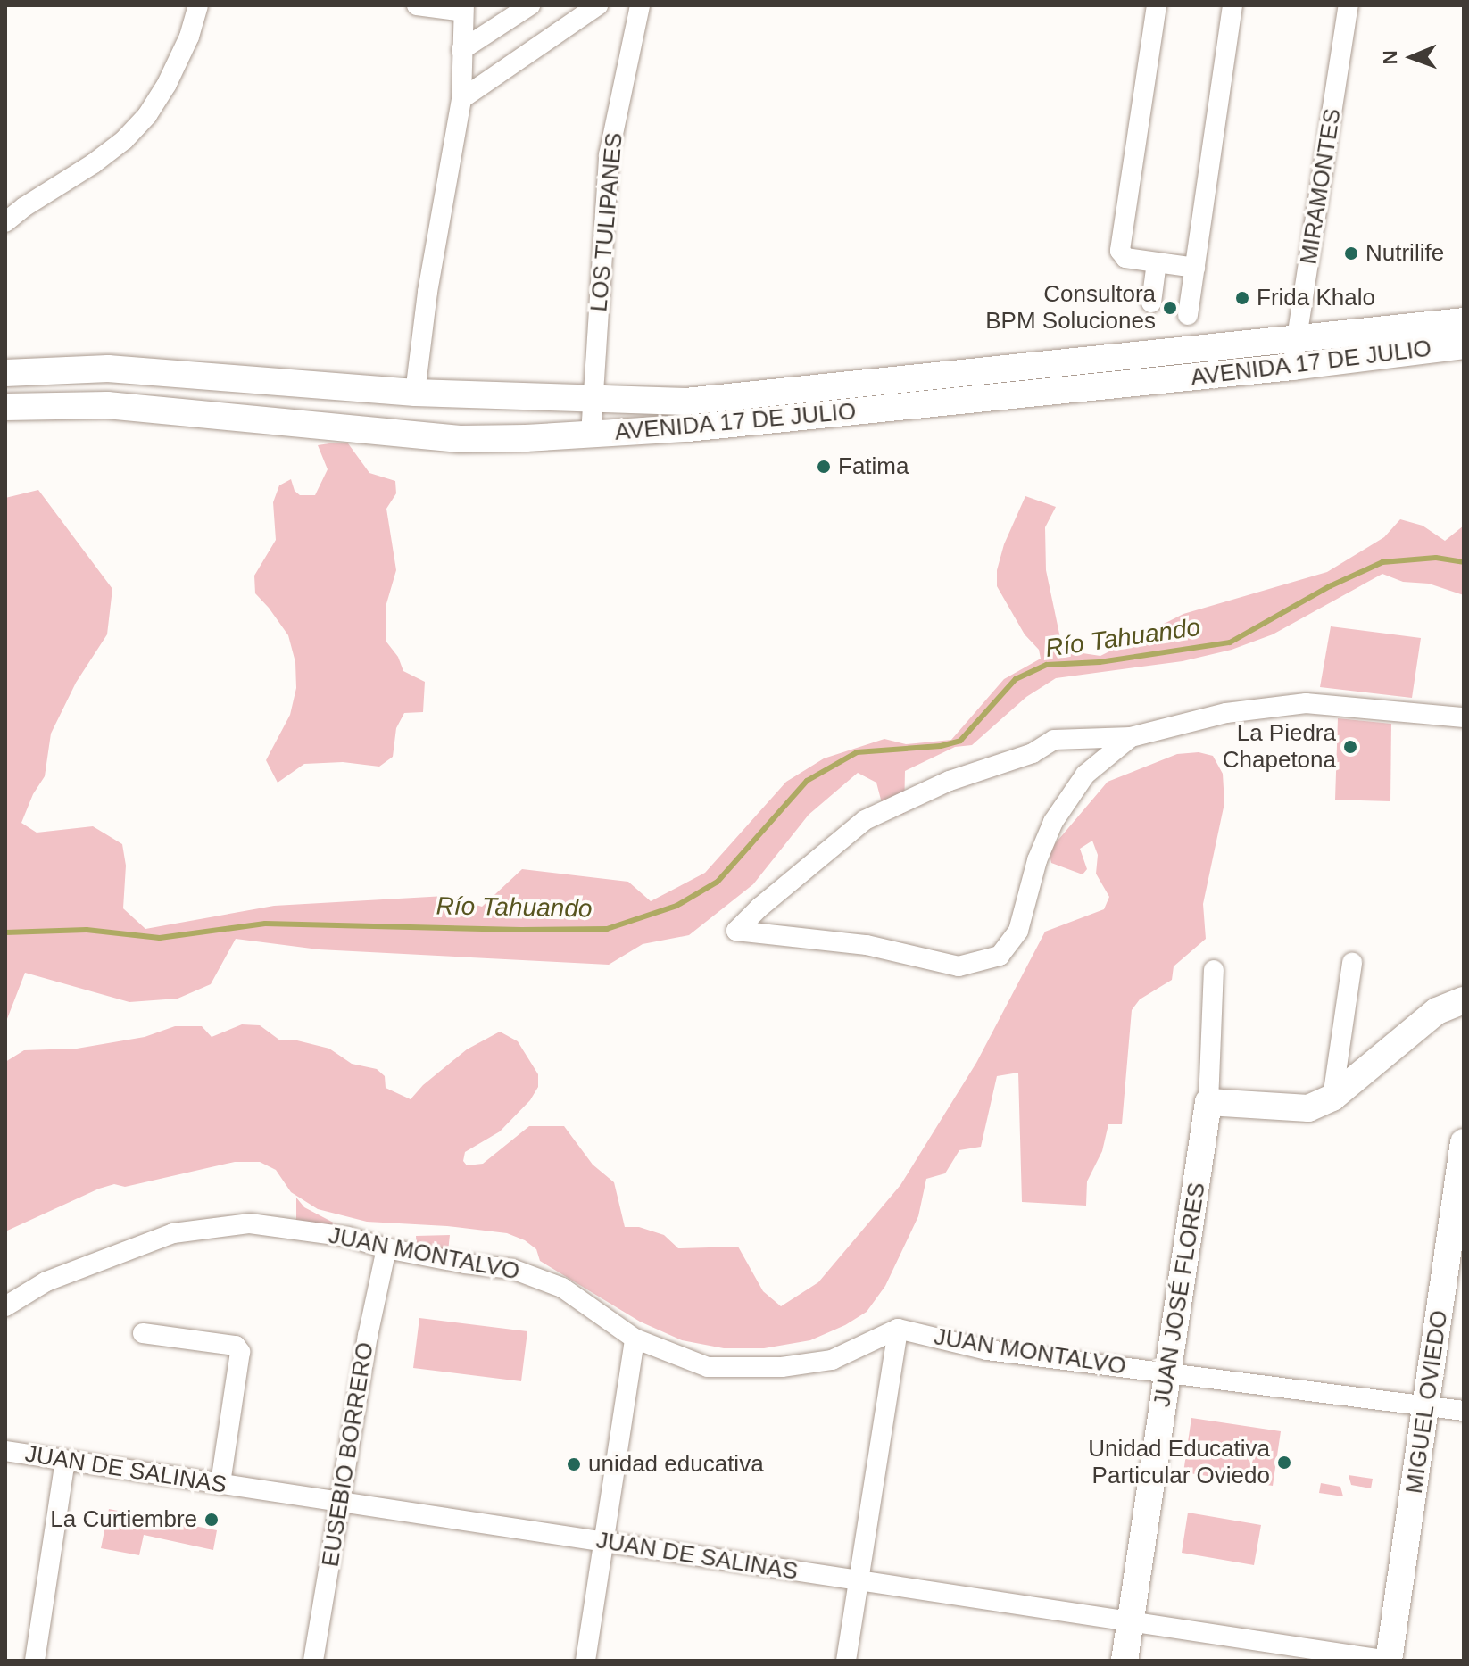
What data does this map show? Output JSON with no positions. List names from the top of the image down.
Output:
{
  "streets": {
    "main road": ["AVENIDA 17 DE JULIO", "JUAN JOSÉ FLORES", "MIGUEL OVIEDO"],
    "street": [
      "MIRAMONTES",
      "LOS TULIPANES",
      "JUAN MONTALVO",
      "EUSEBIO BORRERO",
      "JUAN DE SALINAS"
    ]
  },
  "crossings": [
    ["MIRAMONTES", "AVENIDA 17 DE JULIO"],
    ["LOS TULIPANES", "AVENIDA 17 DE JULIO"],
    ["JUAN MONTALVO", "JUAN JOSÉ FLORES"],
    ["JUAN MONTALVO", "MIGUEL OVIEDO"],
    ["JUAN MONTALVO", "EUSEBIO BORRERO"],
    ["JUAN JOSÉ FLORES", "JUAN DE SALINAS"],
    ["MIGUEL OVIEDO", "JUAN DE SALINAS"],
    ["EUSEBIO BORRERO", "JUAN DE SALINAS"]
  ],
  "water": ["Río Tahuando"],
  "places": [
    "Nutrilife",
    "Frida Khalo",
    "Consultora BPM Soluciones",
    "Fatima",
    "La Piedra Chapetona",
    "Unidad Educativa Particular Oviedo",
    "unidad educativa",
    "La Curtiembre"
  ],
  "north": "left"
}
